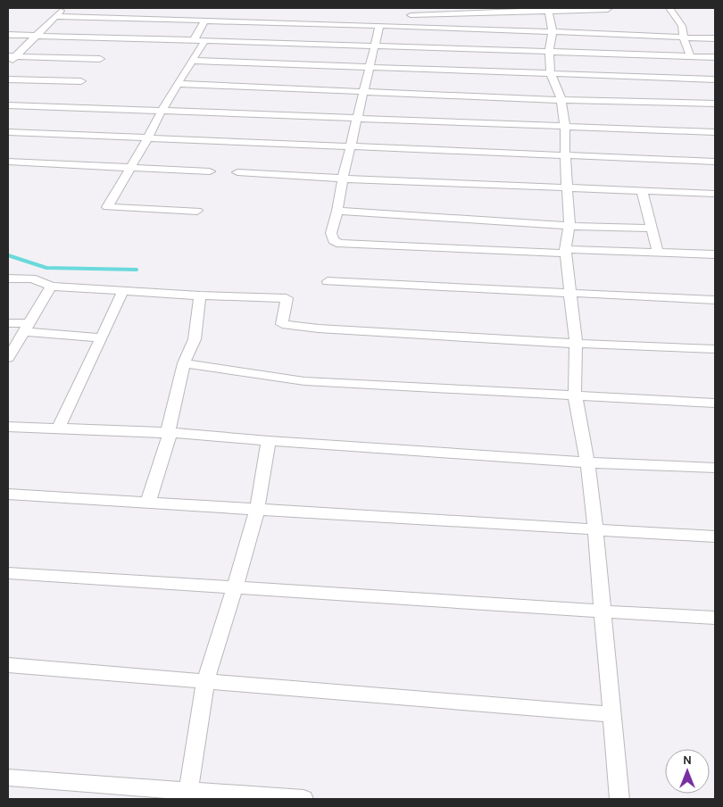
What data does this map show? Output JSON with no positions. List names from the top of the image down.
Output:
{
  "north": "top"
}
